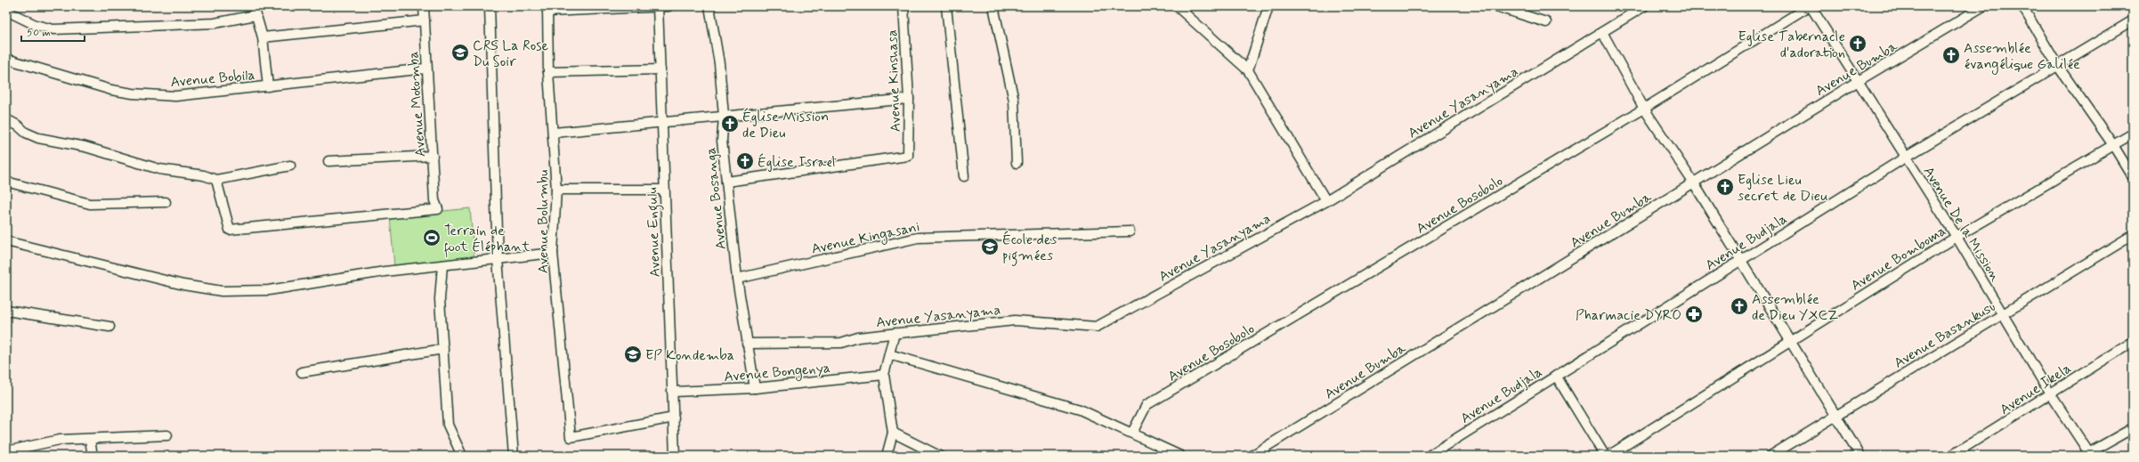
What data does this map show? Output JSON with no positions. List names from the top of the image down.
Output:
{
  "streets": {
    "street": [
      "Avenue Bumba",
      "Avenue Bobila",
      "Avenue Kinshasa",
      "Avenue Yasanyama",
      "Avenue Motomba",
      "Avenue Bosanga",
      "Avenue Bosobolo",
      "Avenue Bolumbu",
      "Avenue De la Mission",
      "Avenue Engulu",
      "Avenue Kingasani",
      "Avenue Budjala",
      "Avenue Bomboma",
      "Avenue Basankusu",
      "Avenue Bongenya",
      "Avenue Ikela"
    ]
  },
  "crossings": [
    ["Avenue Bumba", "Avenue De la Mission"],
    ["Avenue Bobila", "Avenue Motomba"],
    ["Avenue Kinshasa", "Avenue Bosanga"],
    ["Avenue Yasanyama", "Avenue Bosanga"],
    ["Avenue Bosanga", "Avenue Kingasani"],
    ["Avenue Bosanga", "Avenue Bongenya"],
    ["Avenue Bosobolo", "Avenue De la Mission"],
    ["Avenue Bolumbu", "Avenue Engulu"],
    ["Avenue De la Mission", "Avenue Budjala"],
    ["Avenue De la Mission", "Avenue Bomboma"],
    ["Avenue De la Mission", "Avenue Basankusu"],
    ["Avenue De la Mission", "Avenue Ikela"],
    ["Avenue Engulu", "Avenue Bongenya"]
  ],
  "places": {
    "church": [
      "Eglise Tabernacle d'adoration",
      "Assemblée évangélique Galilée",
      "Église Mission de Dieu",
      "Église Israël",
      "Eglise Lieu secret de Dieu",
      "Assemblée de Dieu YXCZ"
    ],
    "school or university": ["CRS La Rose Du Soir", "École des pigmées", "EP Kondemba"],
    "sports": ["Terrain de foot Éléphant"],
    "pharmacy": ["Pharmacie DYRO"]
  },
  "scale_bar": "50 m"
}
